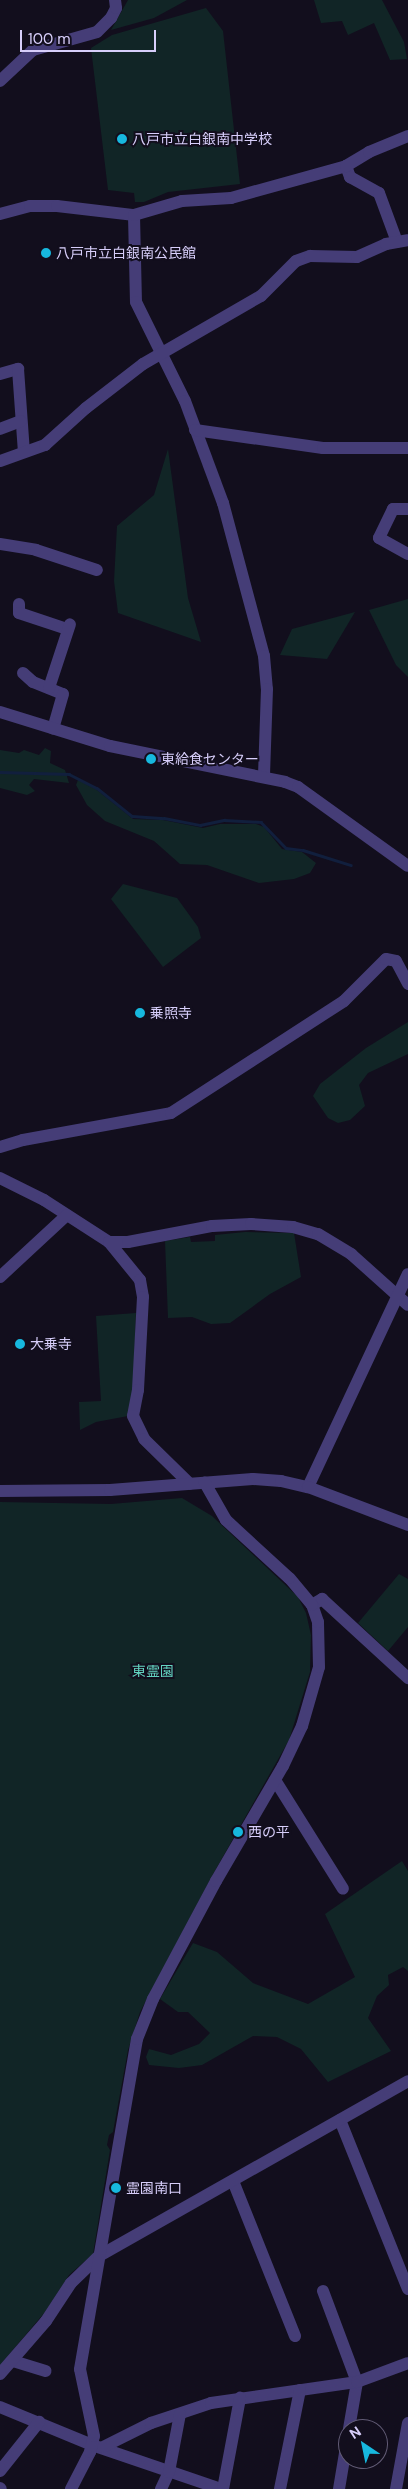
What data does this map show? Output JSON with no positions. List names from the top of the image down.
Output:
{
  "parks": ["東霊園"],
  "places": [
    "八戸市立白銀南中学校",
    "八戸市立白銀南公民館",
    "東給食センター",
    "乗照寺",
    "大乗寺",
    "西の平",
    "霊園南口"
  ],
  "scale_bar": "100 m",
  "north": "top left"
}
